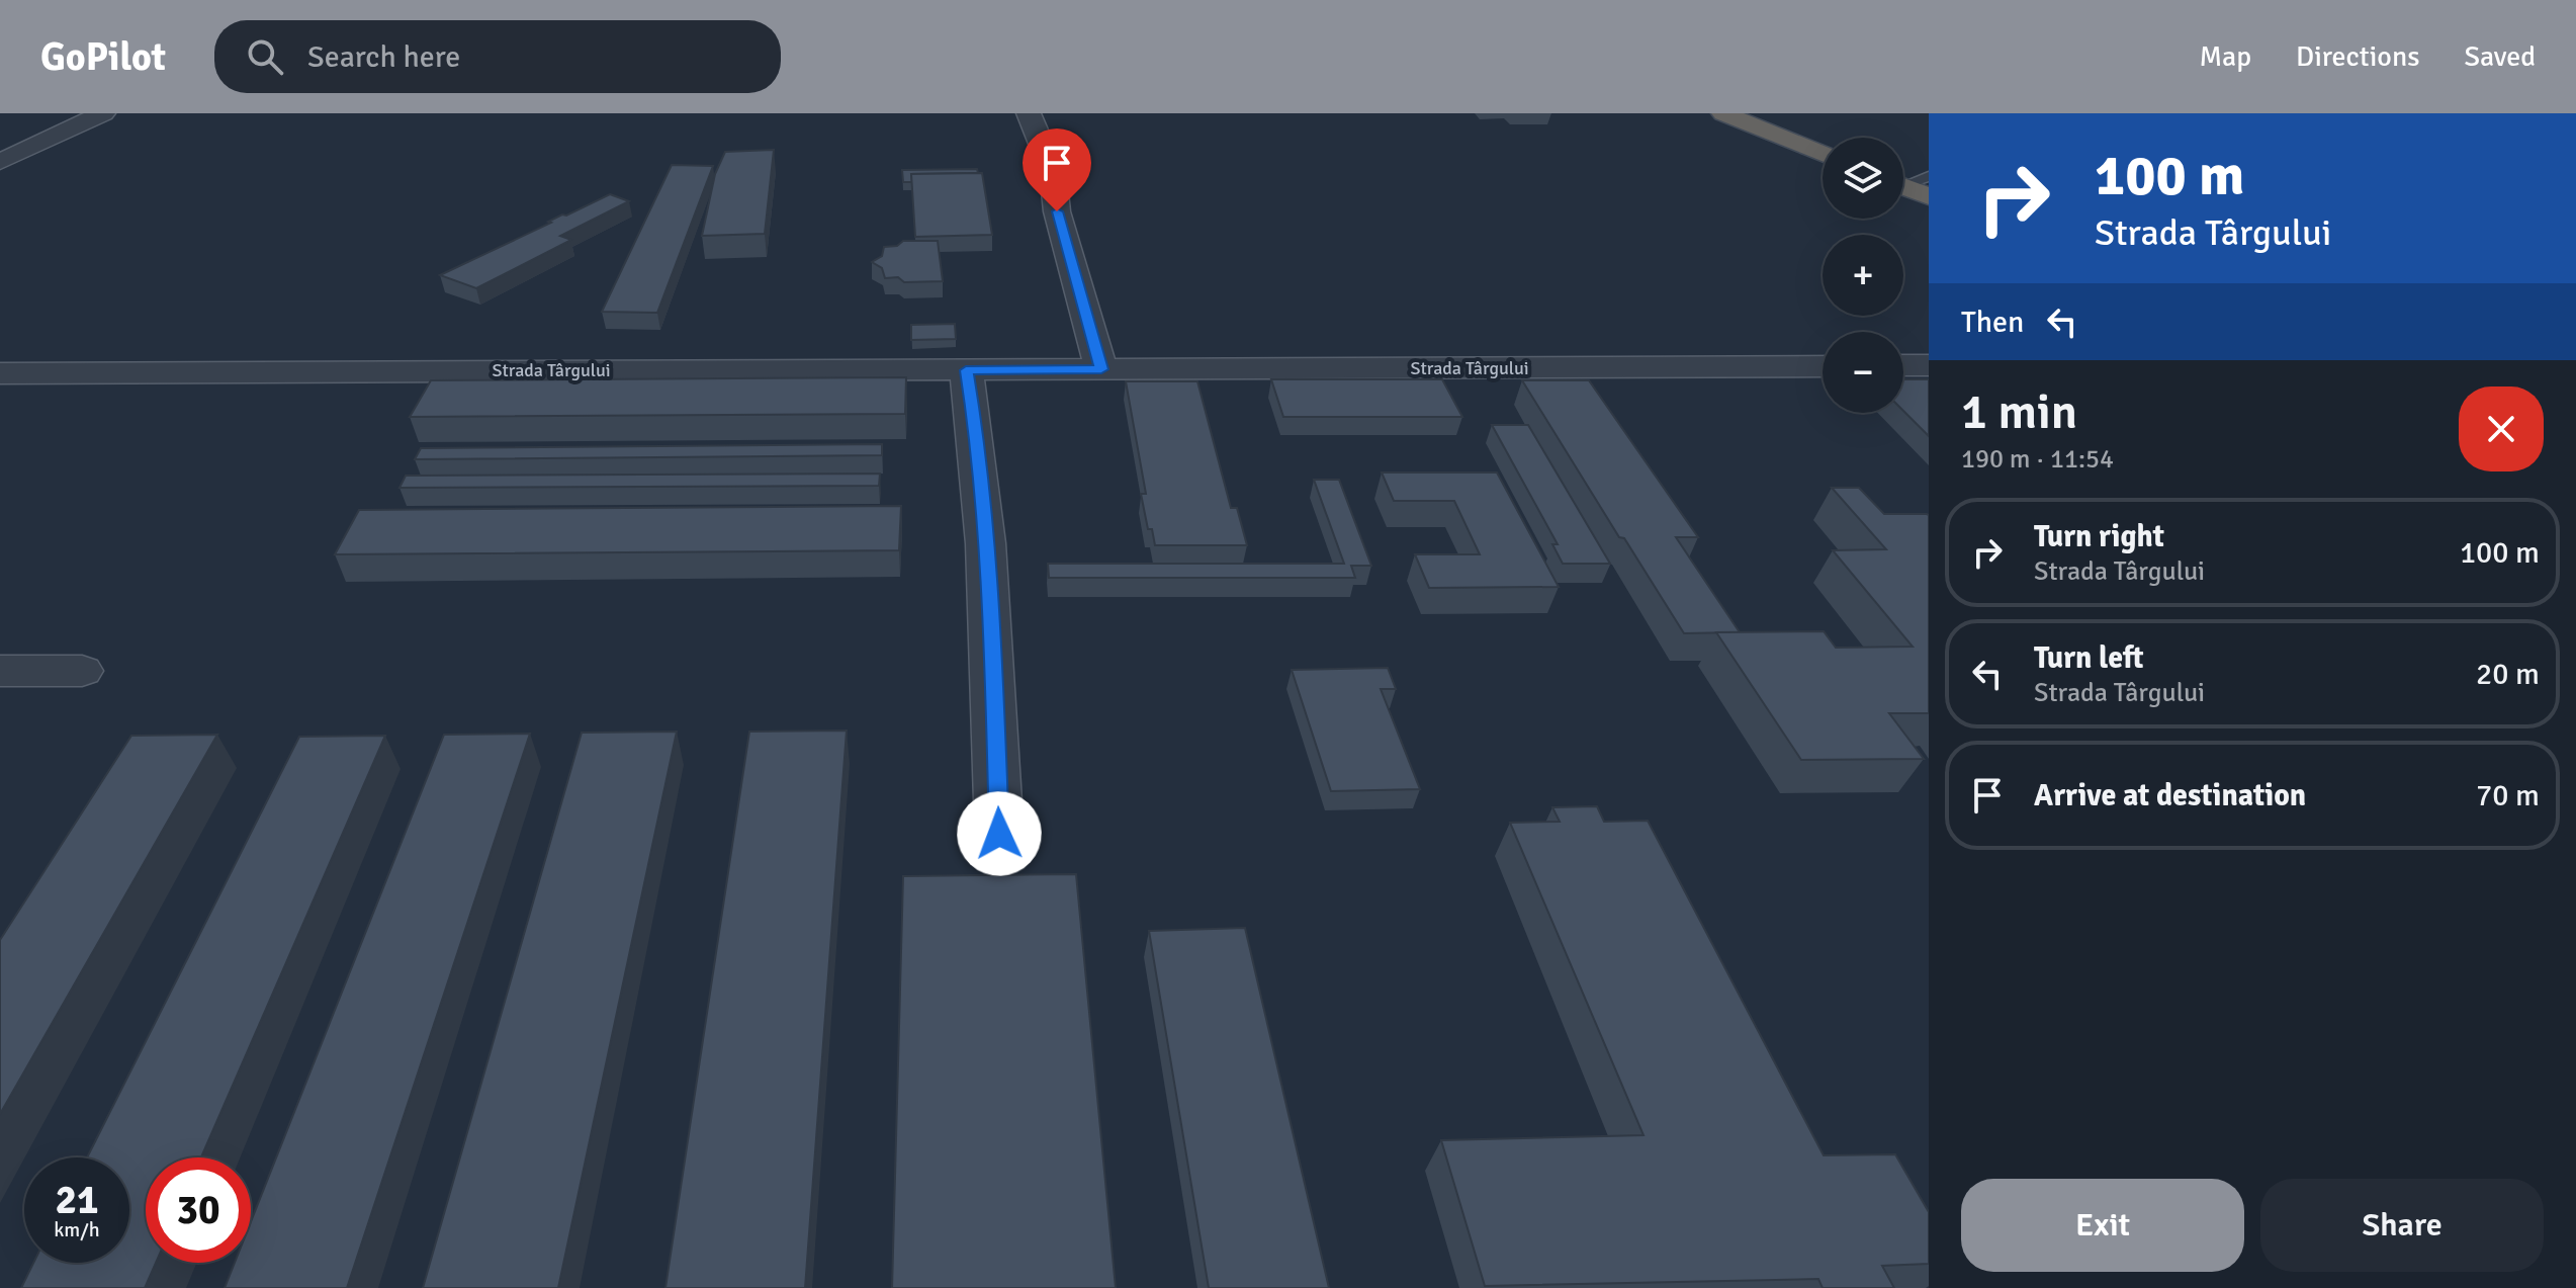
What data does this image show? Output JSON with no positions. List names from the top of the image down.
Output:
{
  "streets": {
    "street": ["Strada Târgului"]
  },
  "page": {
    "header": "GoPilot",
    "search": "Search here",
    "nav": ["Map", "Directions", "Saved"],
    "turn": ["100 m", "Strada Târgului"],
    "map_buttons": ["+", "−"],
    "then": "Then",
    "heading": ["1 min", "190 m · 11:54"],
    "list": [
      {
        "name": "Turn right",
        "note": "Strada Târgului",
        "value": "100 m"
      },
      {
        "name": "Turn left",
        "note": "Strada Târgului",
        "value": "20 m"
      },
      {
        "name": "Arrive at destination",
        "value": "70 m"
      }
    ],
    "speed": "21 km/h",
    "limit": "30",
    "buttons": ["Exit", "Share"]
  }
}
